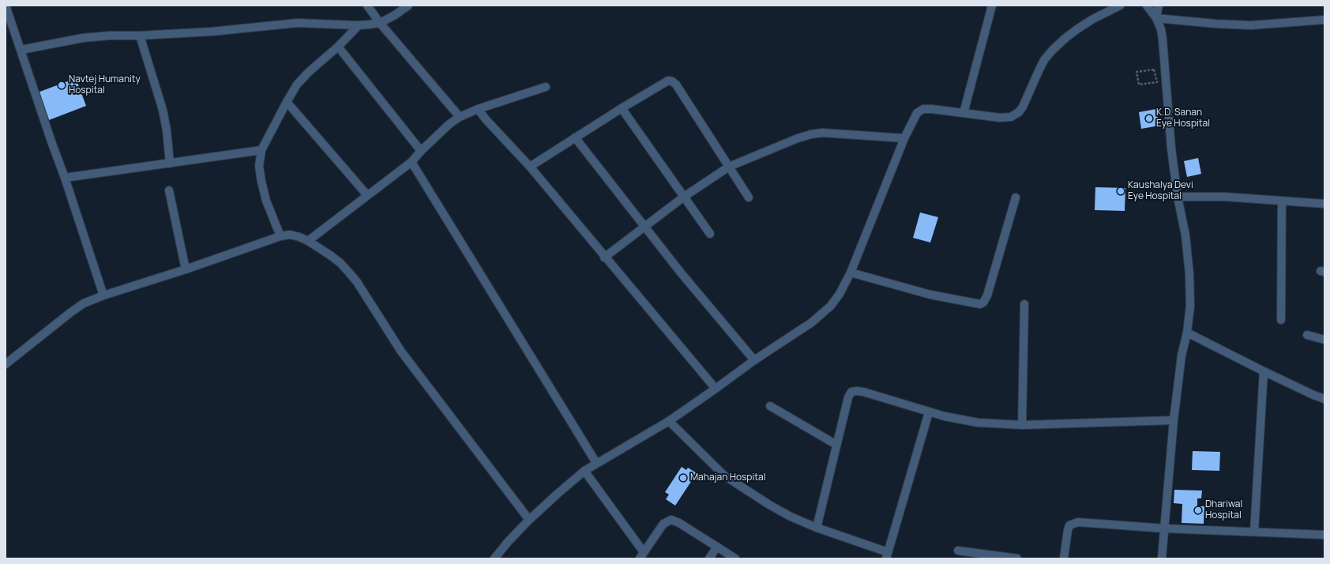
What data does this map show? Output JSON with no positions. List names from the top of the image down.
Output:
{
  "places": [
    "Navtej Humanity Hospital",
    "K.D. Sanan Eye Hospital",
    "Kaushalya Devi Eye Hospital",
    "Mahajan Hospital",
    "Dhariwal Hospital"
  ]
}
